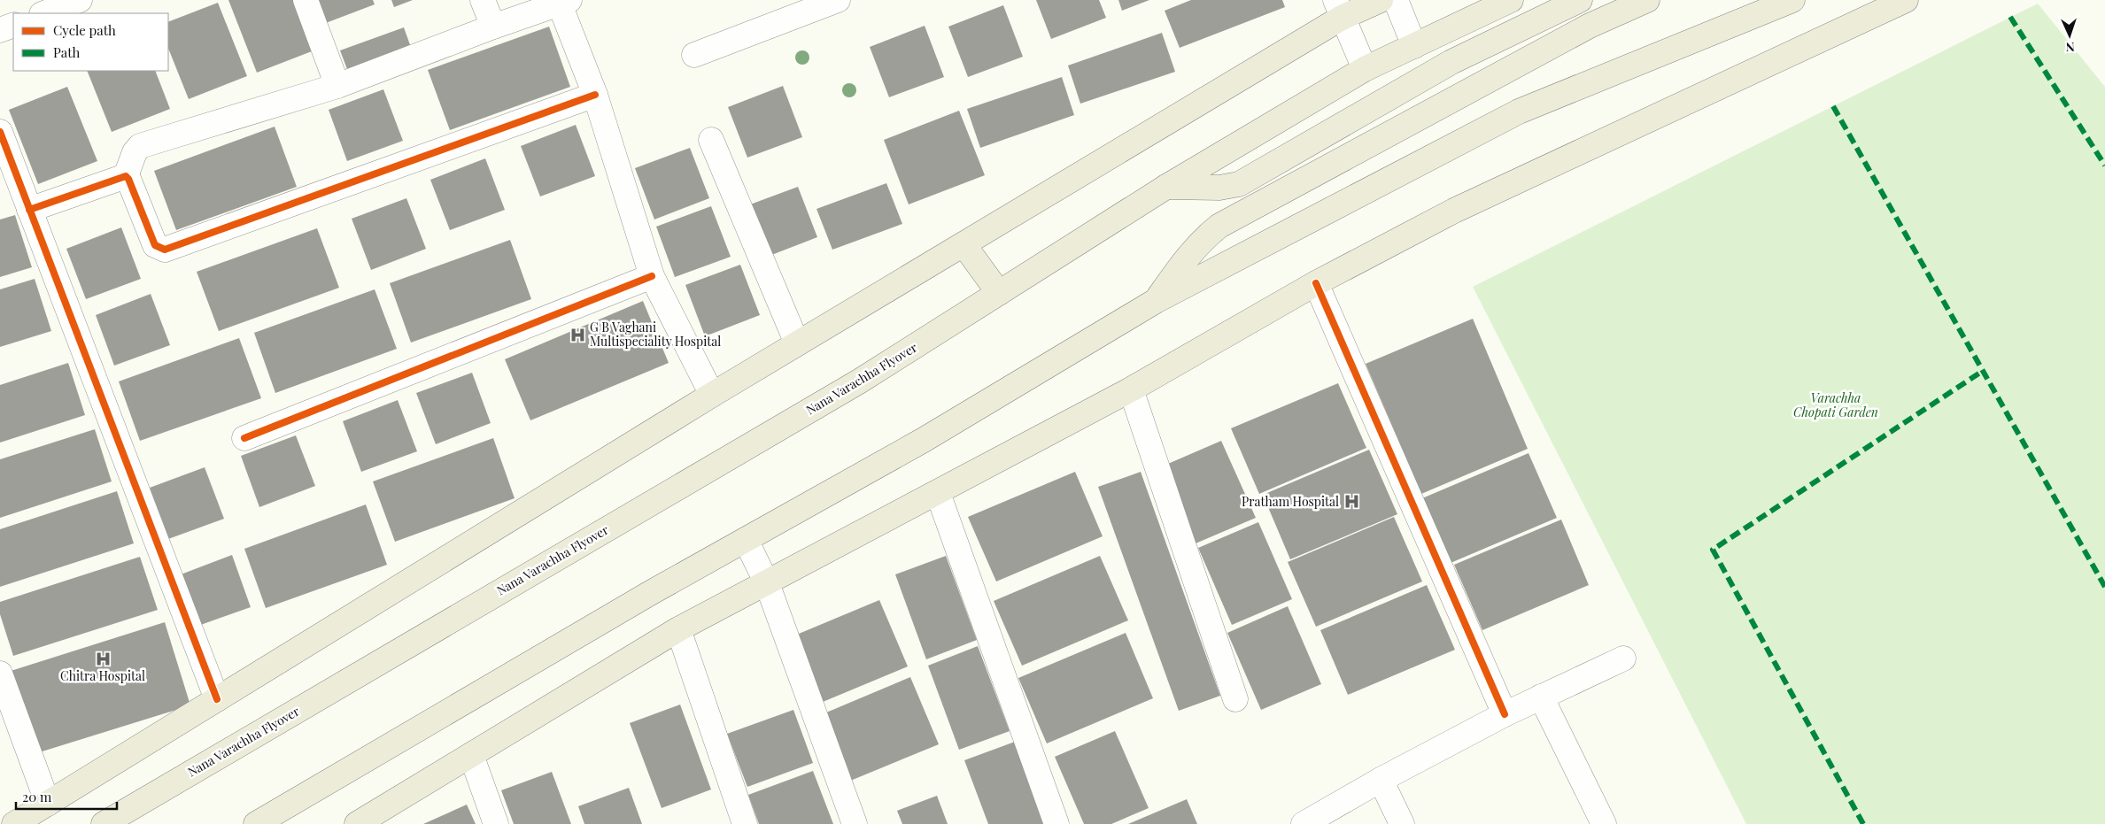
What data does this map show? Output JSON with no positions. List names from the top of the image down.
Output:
{
  "streets": {
    "main road": ["Nana Varachha Flyover"]
  },
  "parks": ["Varachha Chopati Garden"],
  "places": {
    "hospital": ["G B Vaghani Multispeciality Hospital", "Pratham Hospital", "Chitra Hospital"]
  },
  "legend": ["Cycle path", "Path"],
  "scale_bar": "20 m",
  "north": "bottom"
}
